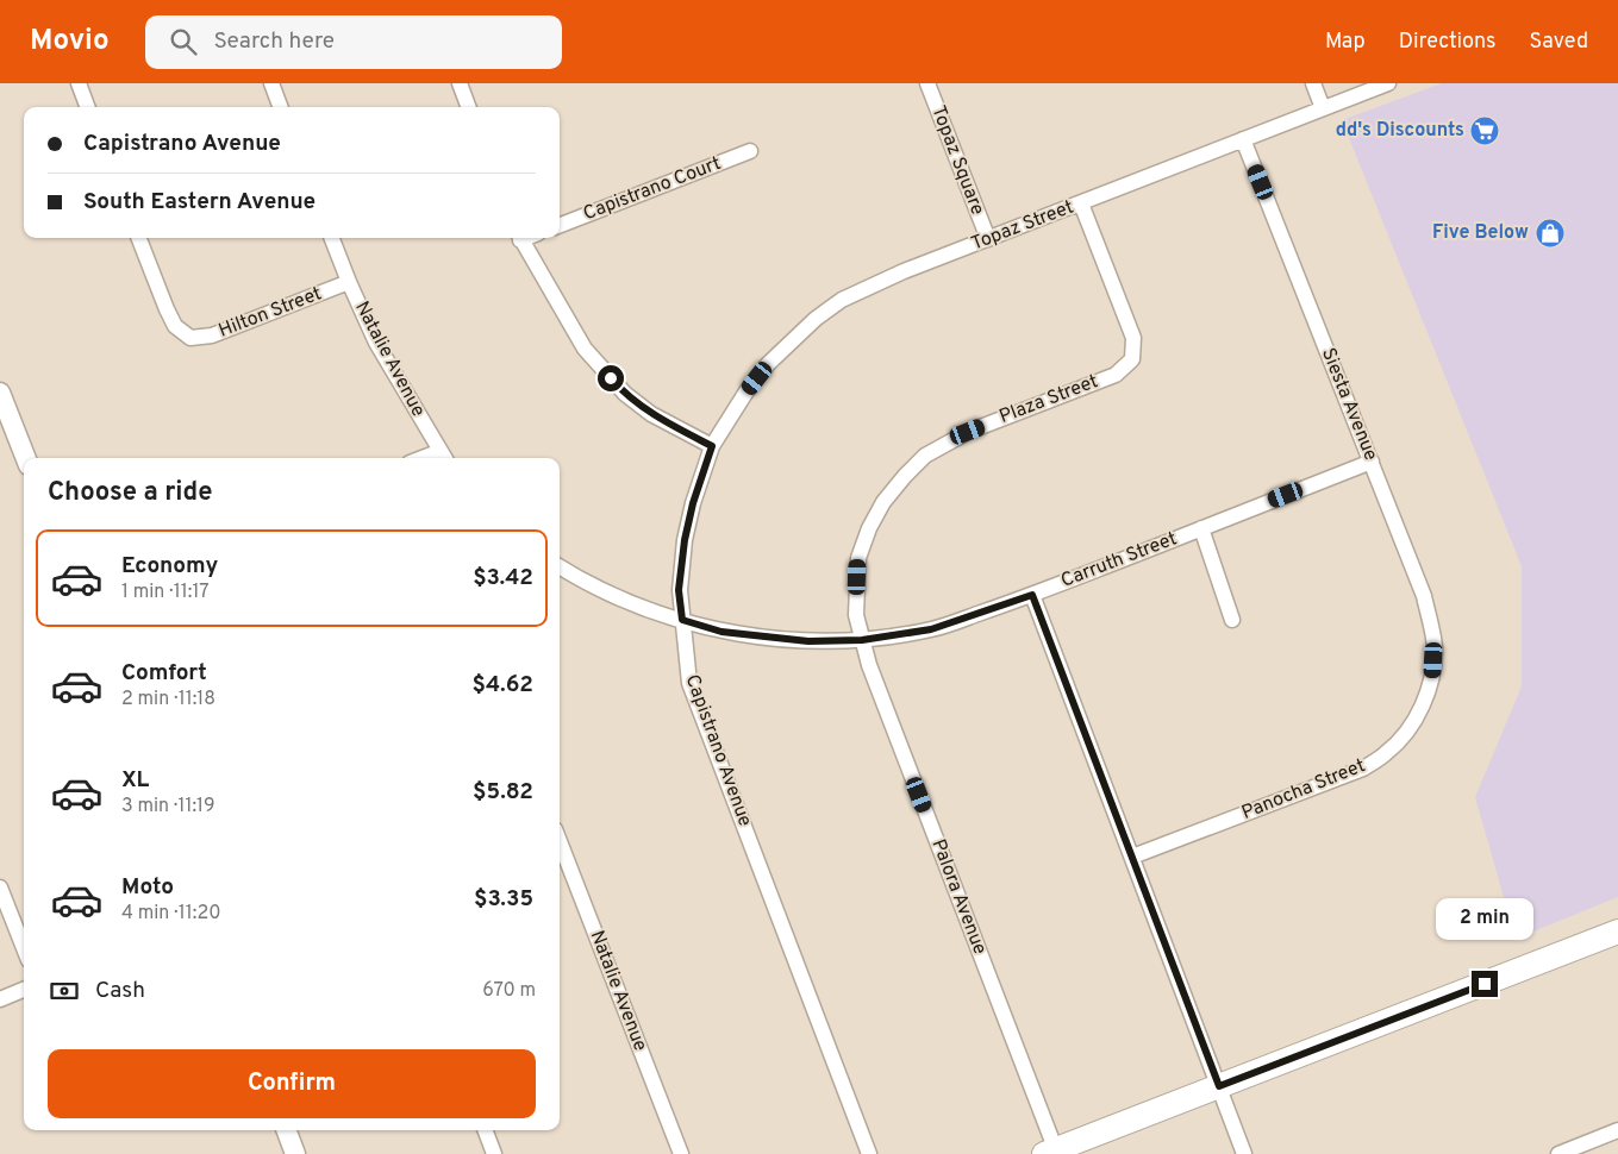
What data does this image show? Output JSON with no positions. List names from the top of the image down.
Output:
{
  "streets": {
    "street": [
      "Topaz Square",
      "Capistrano Court",
      "Topaz Street",
      "Hilton Street",
      "Natalie Avenue",
      "Plaza Street",
      "Siesta Avenue",
      "Carruth Street",
      "Capistrano Avenue",
      "Panocha Street",
      "Palora Avenue"
    ]
  },
  "crossings": [
    ["Topaz Square", "Topaz Street"],
    ["Topaz Street", "Plaza Street"],
    ["Topaz Street", "Siesta Avenue"],
    ["Topaz Street", "Capistrano Avenue"],
    ["Hilton Street", "Natalie Avenue"],
    ["Plaza Street", "Carruth Street"],
    ["Plaza Street", "Palora Avenue"],
    ["Siesta Avenue", "Carruth Street"],
    ["Siesta Avenue", "Panocha Street"],
    ["Carruth Street", "Capistrano Avenue"],
    ["Carruth Street", "Palora Avenue"]
  ],
  "places": {
    "supermarket": ["dd's Discounts"],
    "shop": ["Five Below"]
  },
  "page": {
    "header": "Movio",
    "search": "Search here",
    "nav": ["Map", "Directions", "Saved"],
    "banner": ["Capistrano Avenue", "South Eastern Avenue"],
    "heading": "Choose a ride",
    "list": [
      {
        "name": "Economy",
        "note": "1 min · 11:17",
        "value": "$3.42"
      },
      {
        "name": "Comfort",
        "note": "2 min · 11:18",
        "value": "$4.62"
      },
      {
        "name": "XL",
        "note": "3 min · 11:19",
        "value": "$5.82"
      },
      {
        "name": "Moto",
        "note": "4 min · 11:20",
        "value": "$3.35"
      }
    ],
    "bubble": "2 min",
    "pay": ["Cash", "670 m"],
    "buttons": "Confirm"
  }
}
